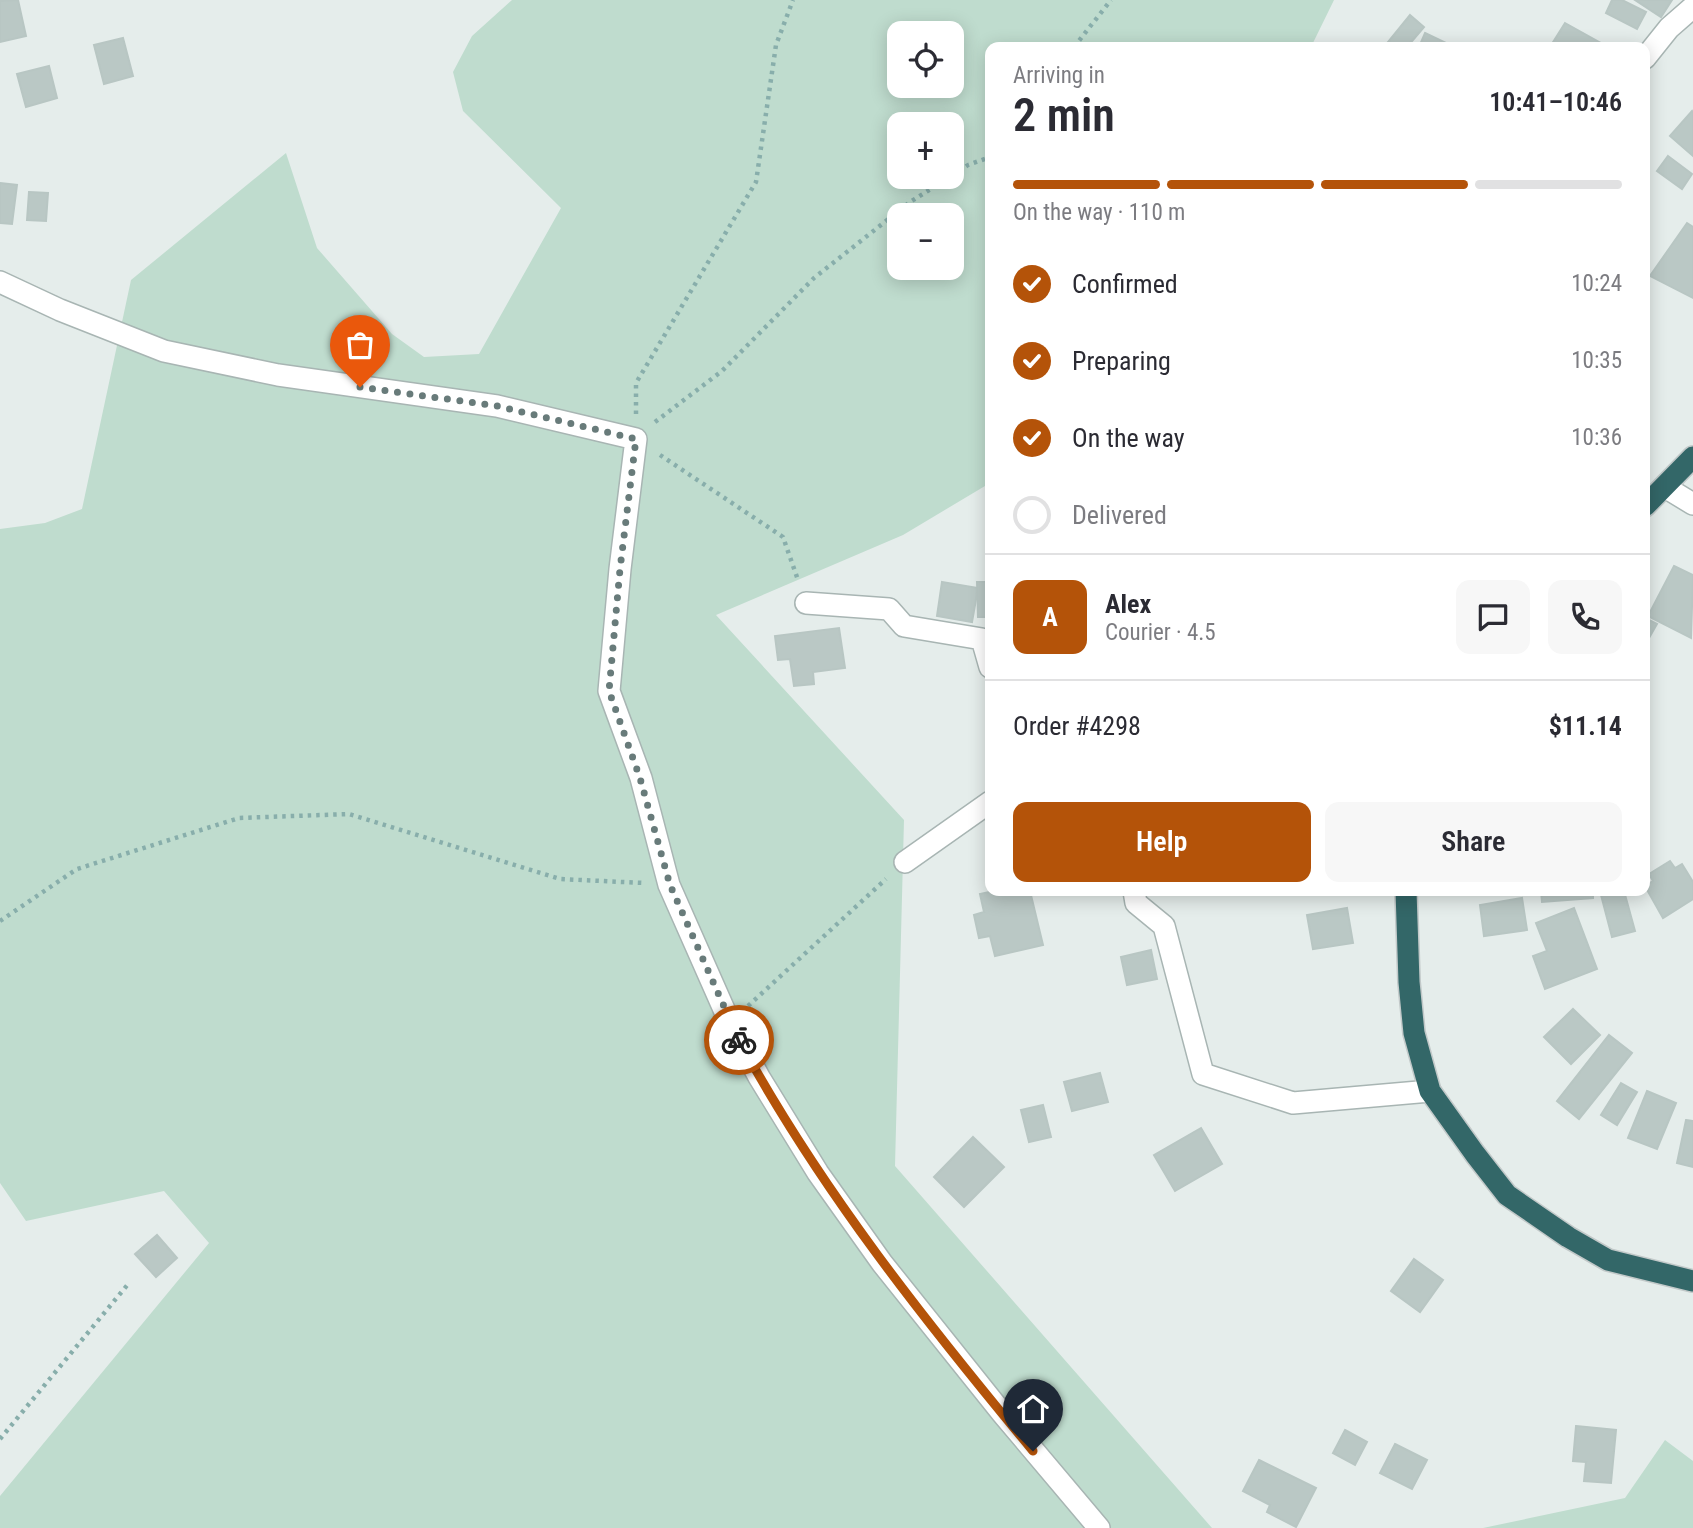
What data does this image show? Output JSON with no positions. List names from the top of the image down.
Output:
{
  "page": {
    "map_buttons": ["+", "−"],
    "heading": ["2 min", "Arriving in", "10:41–10:46"],
    "panel": [
      "Alex",
      "Courier · 4.5",
      "Order #4298",
      "$11.14"
    ],
    "bar": "On the way · 110 m",
    "list": [
      ["Confirmed", "10:24"],
      ["Preparing", "10:35"],
      ["On the way", "10:36"],
      "Delivered"
    ],
    "round": "A",
    "buttons": ["Help", "Share"]
  }
}
